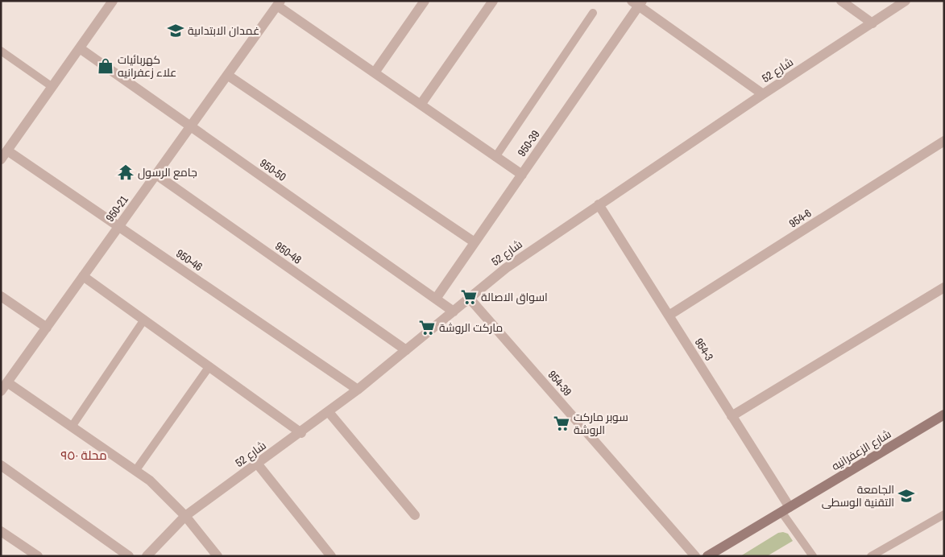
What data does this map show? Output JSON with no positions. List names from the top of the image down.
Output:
{
  "streets": {
    "street": [
      "شارع 52",
      "950-39",
      "950-50",
      "950-21",
      "954-6",
      "950-48",
      "950-46",
      "954-3",
      "954-39",
      "شارع الزعفرانيه"
    ]
  },
  "crossings": [
    ["شارع 52", "950-50"],
    ["شارع 52", "950-48"],
    ["شارع 52", "950-46"],
    ["شارع 52", "954-3"],
    ["شارع 52", "954-39"],
    ["950-39", "950-50"],
    ["950-50", "950-21"],
    ["950-21", "950-48"],
    ["950-21", "950-46"],
    ["954-6", "954-3"],
    ["954-3", "شارع الزعفرانيه"]
  ],
  "districts": ["محلة ٩٥٠"],
  "places": {
    "school or university": ["غمدان الابتداىية", "الجامعة التقنية الوسطى"],
    "shop": ["كهربائيات علاء زعفرانيه"],
    "temple": ["جامع الرسول"],
    "supermarket": ["اسواق الاصالة", "ماركت الروشة", "سوبر ماركت الروشة"]
  }
}
